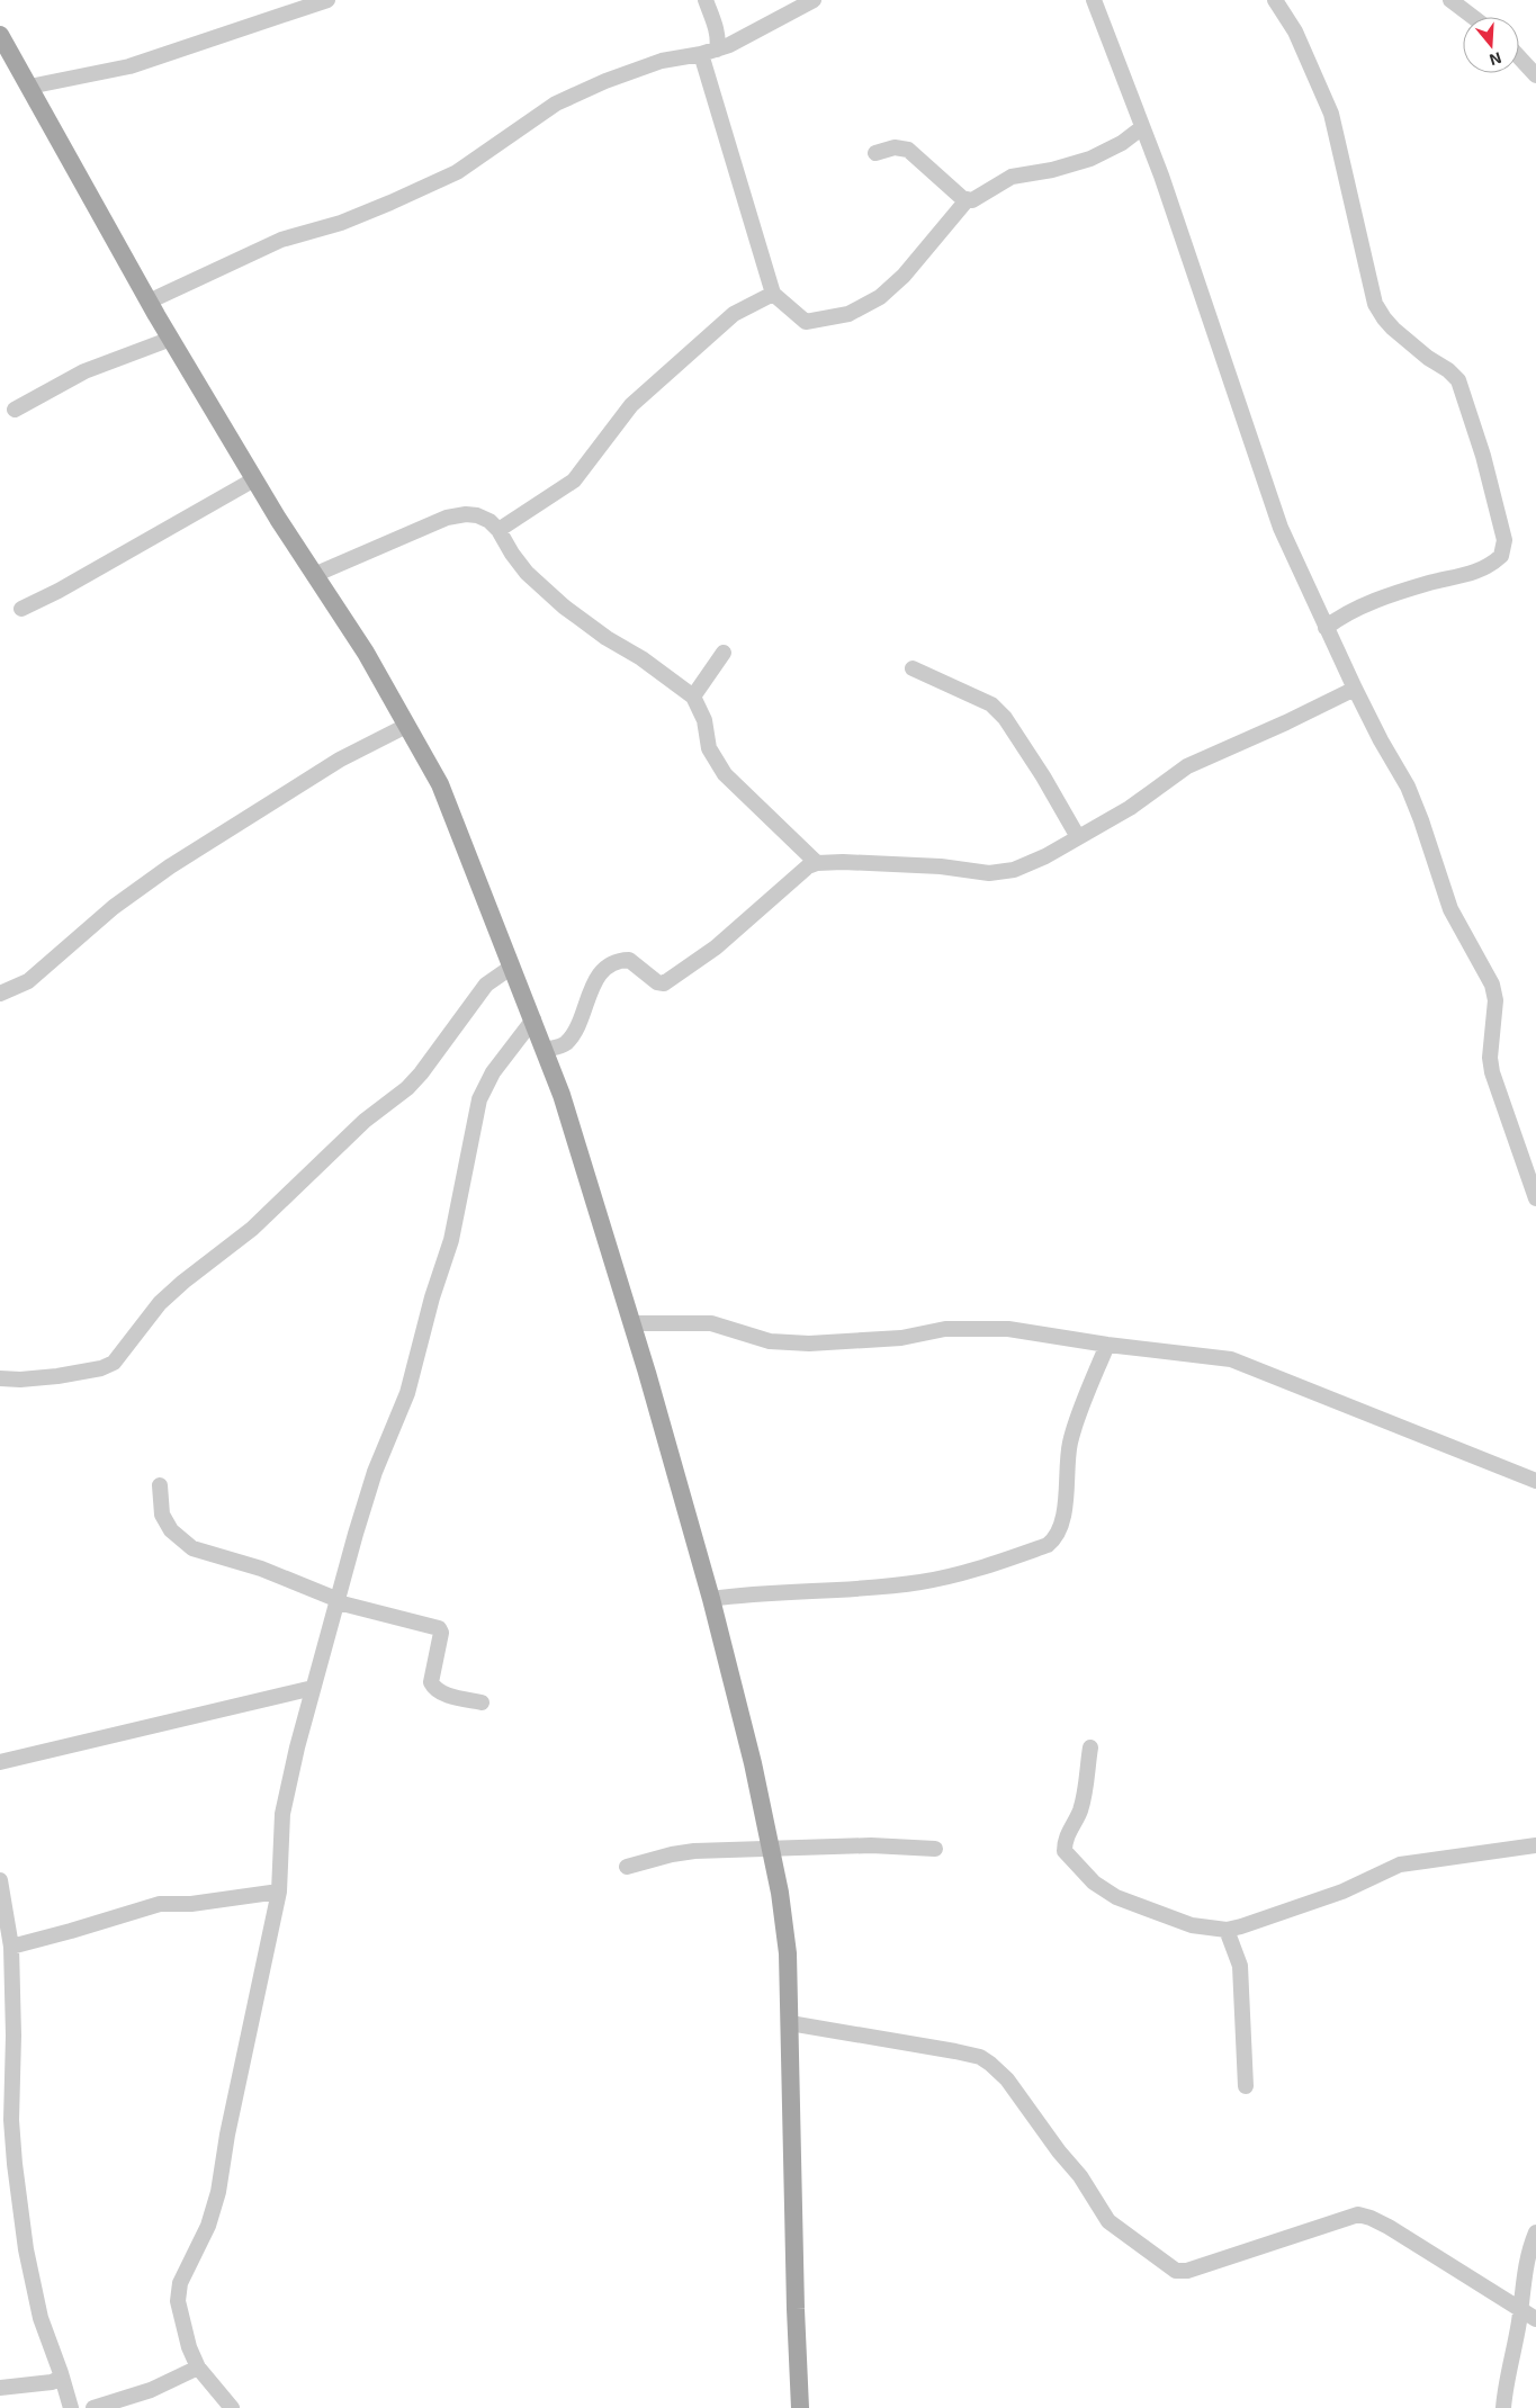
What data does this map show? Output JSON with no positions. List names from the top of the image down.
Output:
{
  "north": "bottom"
}
